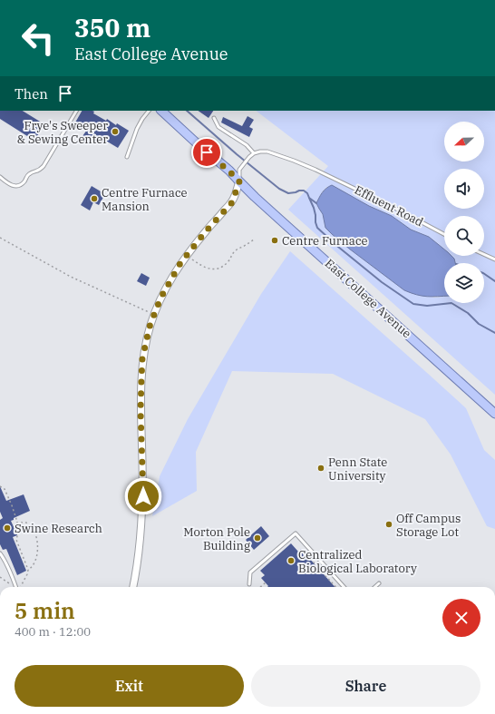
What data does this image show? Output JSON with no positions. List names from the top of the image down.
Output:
{
  "streets": {
    "main road": ["East College Avenue"],
    "lane": ["Effluent Road"]
  },
  "places": [
    "Frye's Sweeper & Sewing Center",
    "Centre Furnace Mansion",
    "Centre Furnace",
    "Penn State University",
    "Off Campus Storage Lot",
    "Swine Research",
    "Morton Pole Building",
    "Centralized Biological Laboratory"
  ],
  "north": "left",
  "page": {
    "turn": ["350 m", "East College Avenue"],
    "then": "Then",
    "heading": ["5 min", "400 m · 12:00"],
    "buttons": ["Exit", "Share"]
  }
}
